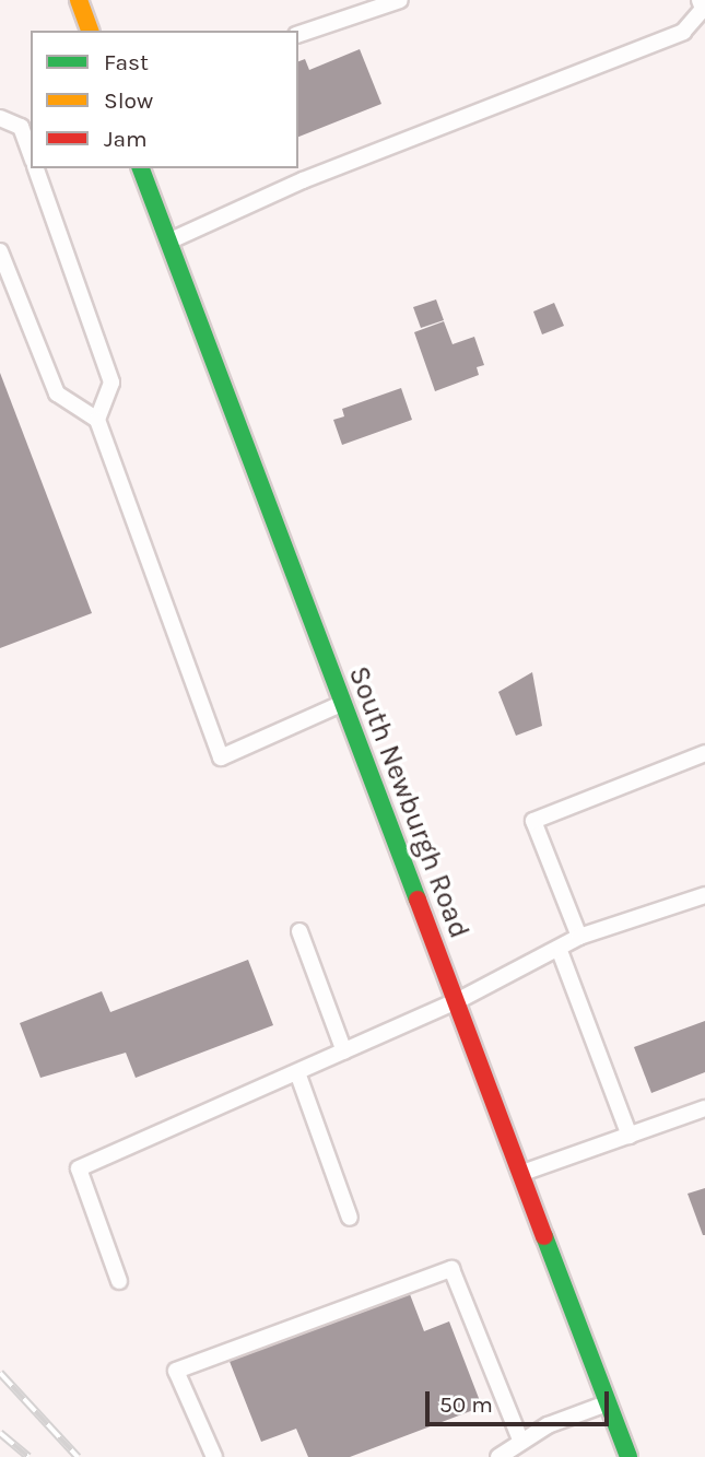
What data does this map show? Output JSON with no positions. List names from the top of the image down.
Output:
{
  "streets": {
    "main road": ["South Newburgh Road"]
  },
  "legend": ["Fast", "Slow", "Jam"],
  "scale_bar": "50 m"
}
